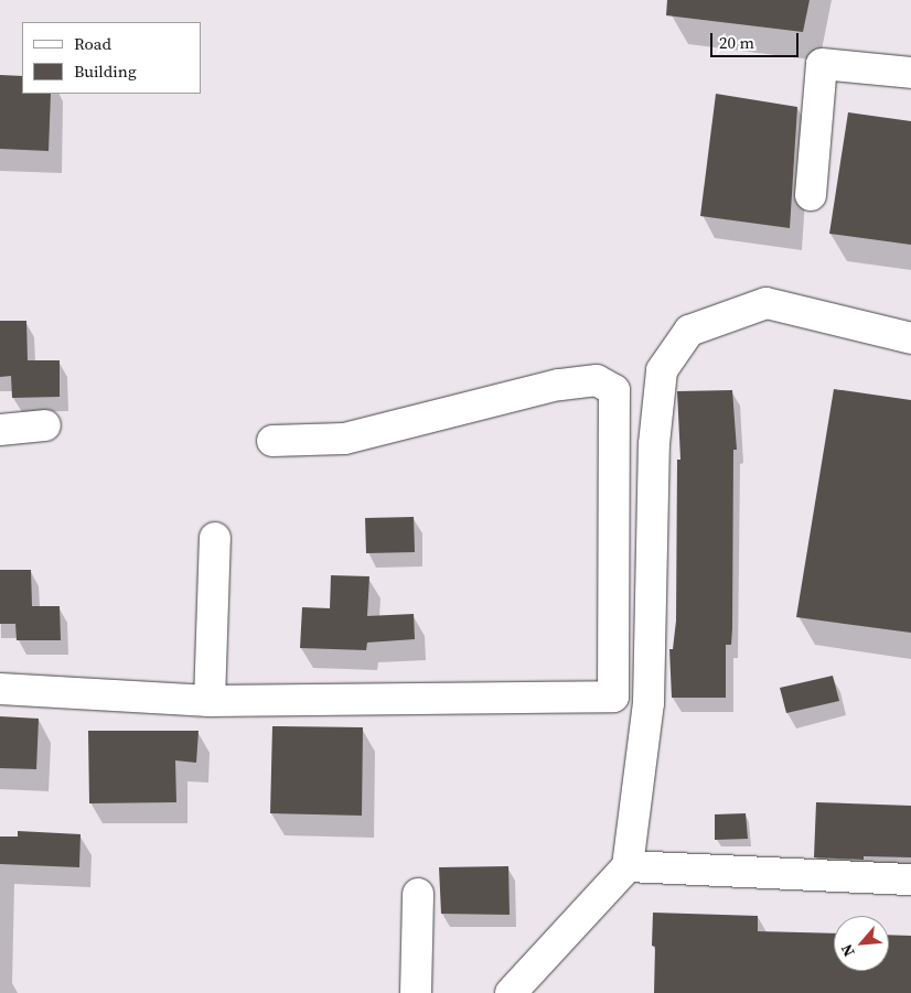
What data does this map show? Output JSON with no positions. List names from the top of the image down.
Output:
{
  "legend": ["Road", "Building"],
  "scale_bar": "20 m",
  "north": "bottom left"
}
